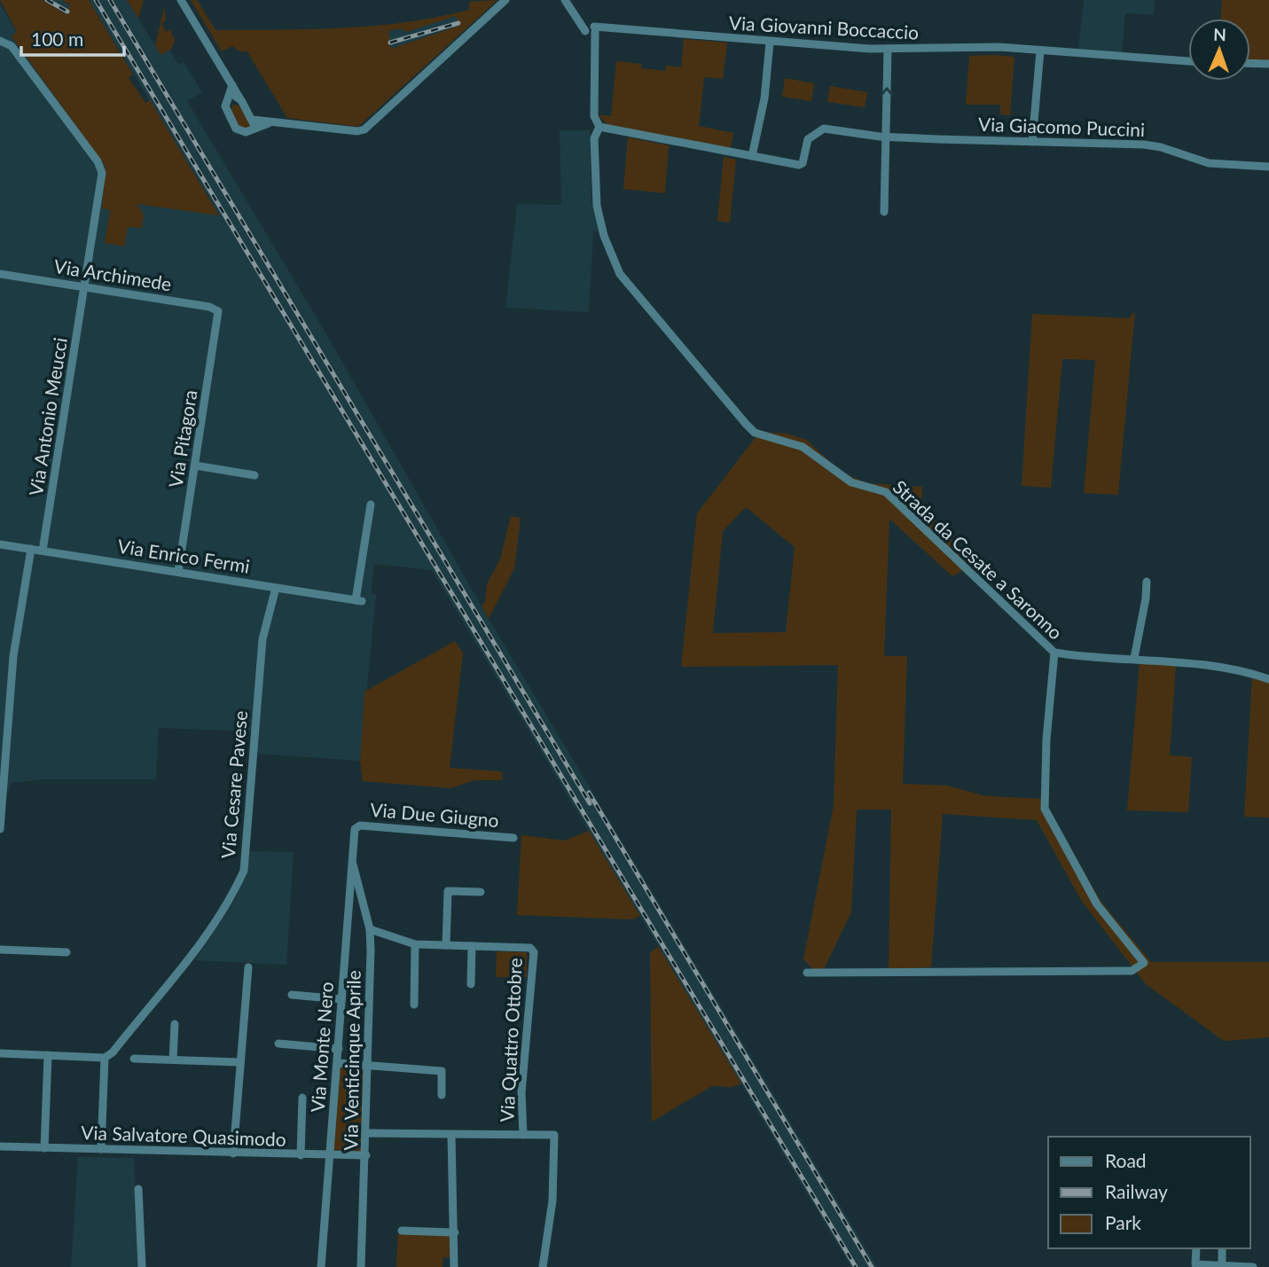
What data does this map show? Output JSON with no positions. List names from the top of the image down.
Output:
{
  "streets": {
    "street": [
      "Via Giovanni Boccaccio",
      "Via Giacomo Puccini",
      "Via Archimede",
      "Via Antonio Meucci",
      "Via Pitagora",
      "Via Enrico Fermi",
      "Strada da Cesate a Saronno",
      "Via Cesare Pavese",
      "Via Due Giugno",
      "Via Quattro Ottobre",
      "Via Monte Nero",
      "Via Venticinque Aprile",
      "Via Salvatore Quasimodo"
    ]
  },
  "crossings": [
    ["Via Giovanni Boccaccio", "Strada da Cesate a Saronno"],
    ["Via Archimede", "Via Antonio Meucci"],
    ["Via Archimede", "Via Pitagora"],
    ["Via Antonio Meucci", "Via Enrico Fermi"],
    ["Via Pitagora", "Via Enrico Fermi"],
    ["Via Enrico Fermi", "Via Cesare Pavese"],
    ["Via Due Giugno", "Via Monte Nero"],
    ["Via Monte Nero", "Via Venticinque Aprile"],
    ["Via Monte Nero", "Via Salvatore Quasimodo"],
    ["Via Venticinque Aprile", "Via Salvatore Quasimodo"]
  ],
  "legend": ["Road", "Railway", "Park"],
  "scale_bar": "100 m",
  "north": "top"
}
